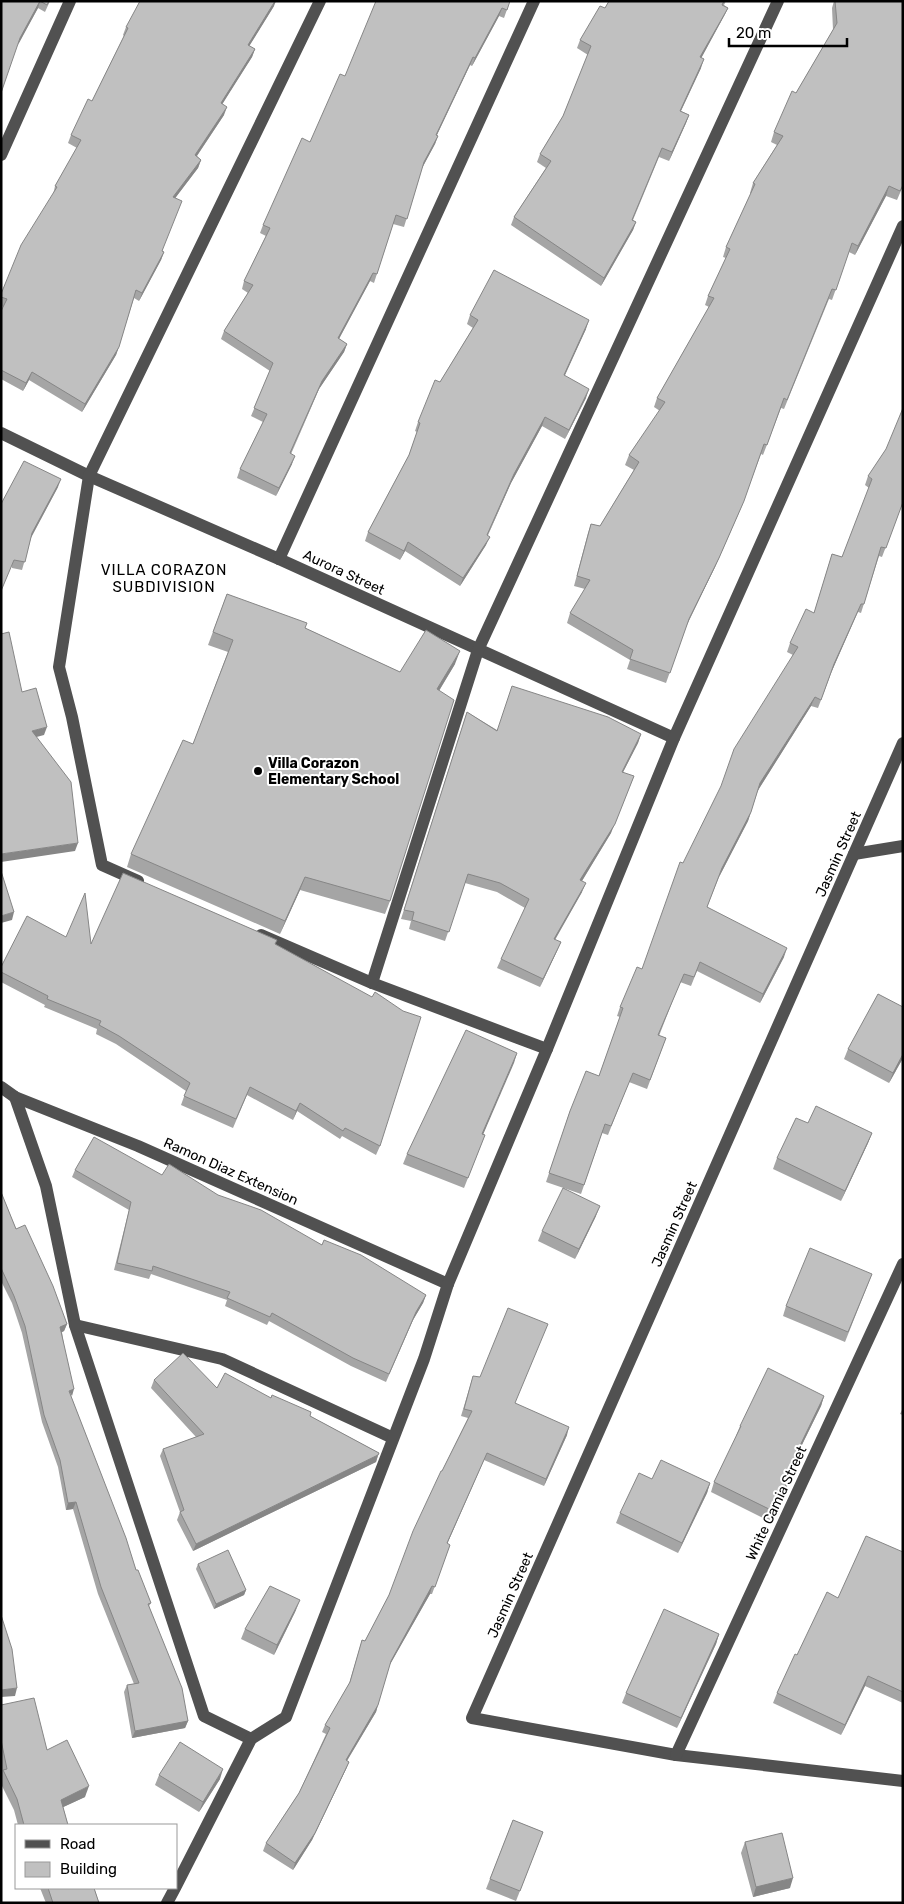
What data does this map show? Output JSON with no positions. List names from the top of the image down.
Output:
{
  "streets": {
    "street": [
      "Aurora Street",
      "Jasmin Street",
      "Ramon Diaz Extension",
      "White Camia Street"
    ]
  },
  "crossings": [
    ["Jasmin Street", "White Camia Street"]
  ],
  "districts": ["VILLA CORAZON SUBDIVISION"],
  "places": ["Villa Corazon Elementary School"],
  "legend": ["Road", "Building"],
  "scale_bar": "20 m"
}
